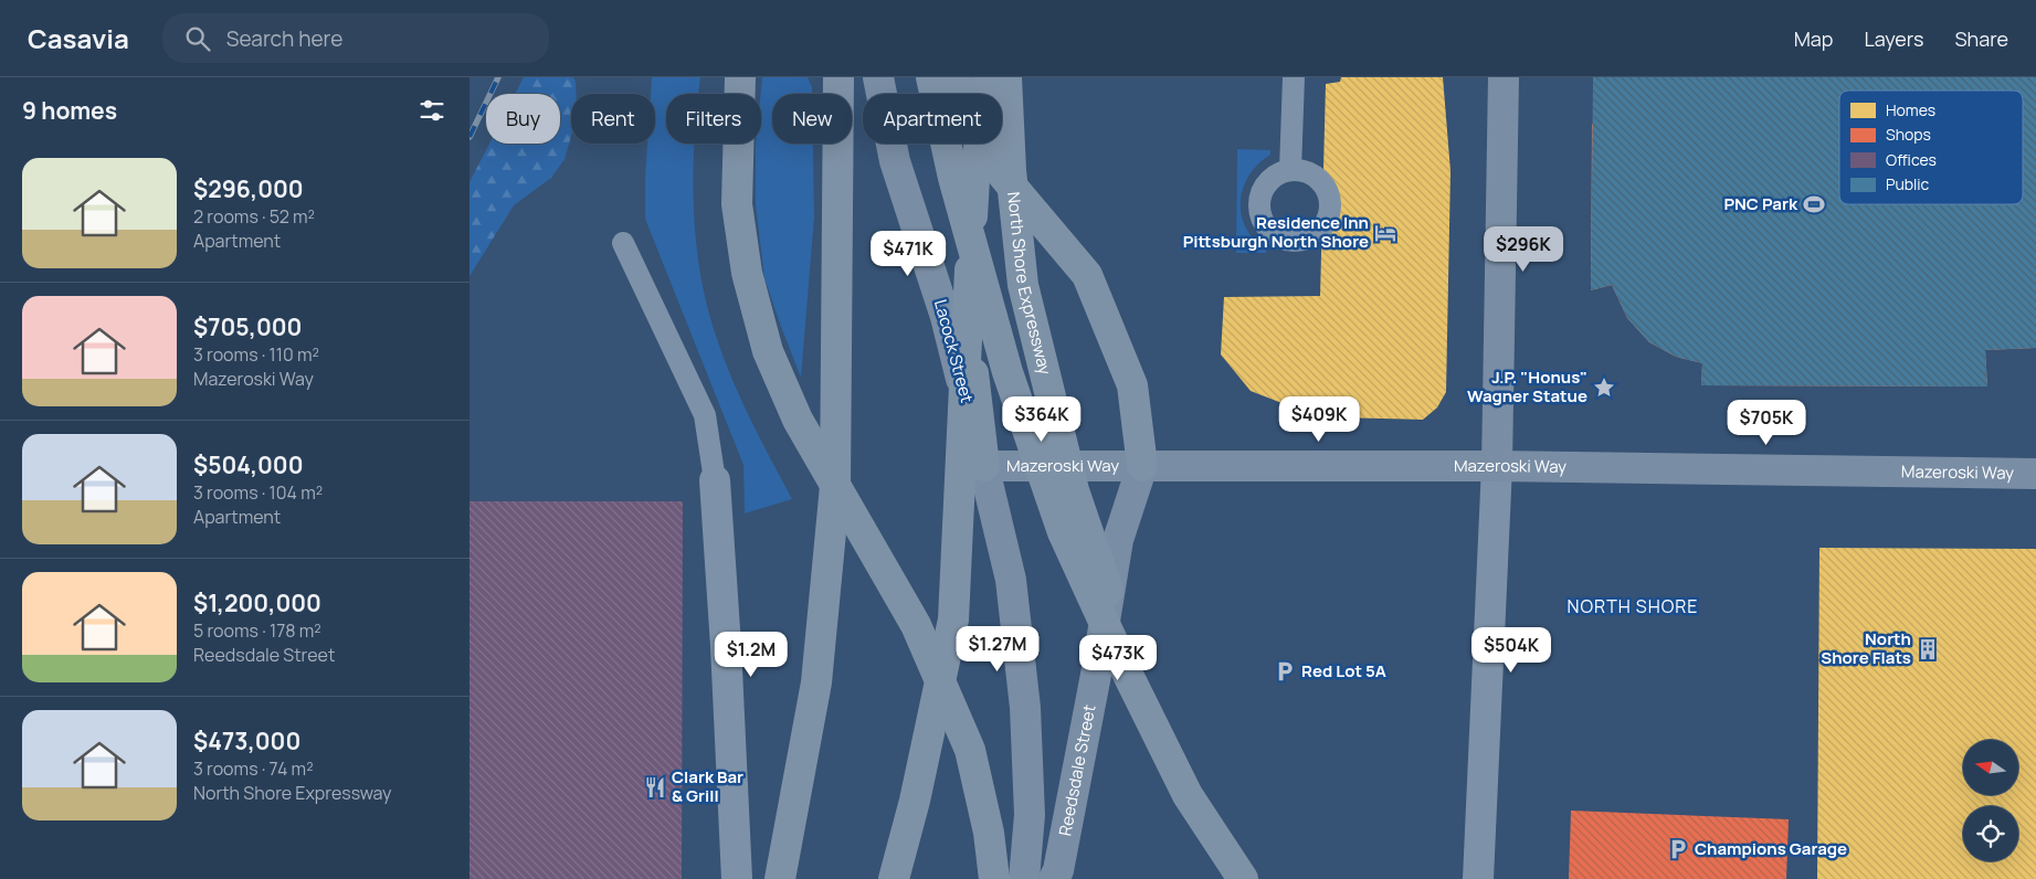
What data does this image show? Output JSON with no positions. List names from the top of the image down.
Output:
{
  "streets": {
    "highway": ["North Shore Expressway"],
    "main road": ["Lacock Street", "Mazeroski Way", "Reedsdale Street"]
  },
  "crossings": [
    ["Lacock Street", "Mazeroski Way"],
    ["Mazeroski Way", "Reedsdale Street"]
  ],
  "districts": ["NORTH SHORE"],
  "places": {
    "sports": ["PNC Park"],
    "hotel": ["Residence Inn Pittsburgh North Shore"],
    "place": ["J.P. \"Honus\" Wagner Statue"],
    "building": ["North Shore Flats"],
    "parking": ["Red Lot 5A", "Champions Garage"],
    "restaurant": ["Clark Bar & Grill"]
  },
  "legend": [
    "Homes",
    "Shops",
    "Offices",
    "Public"
  ],
  "north": "left",
  "page": {
    "header": "Casavia",
    "search": "Search here",
    "nav": ["Map", "Layers", "Share"],
    "heading": "9 homes",
    "chip": [
      "Buy",
      "Rent",
      "Filters",
      "New",
      "Apartment"
    ],
    "list": [
      {
        "name": "$296,000",
        "note": "2 rooms · 52 m² · Apartment"
      },
      {
        "name": "$705,000",
        "note": "3 rooms · 110 m² · Mazeroski Way"
      },
      {
        "name": "$504,000",
        "note": "3 rooms · 104 m² · Apartment"
      },
      {
        "name": "$1,200,000",
        "note": "5 rooms · 178 m² · Reedsdale Street"
      },
      {
        "name": "$473,000",
        "note": "3 rooms · 74 m² · North Shore Expressway"
      }
    ],
    "price": [
      "$296K",
      "$471K",
      "$364K",
      "$409K",
      "$705K",
      "$1.27M",
      "$504K",
      "$1.2M",
      "$473K"
    ]
  }
}
